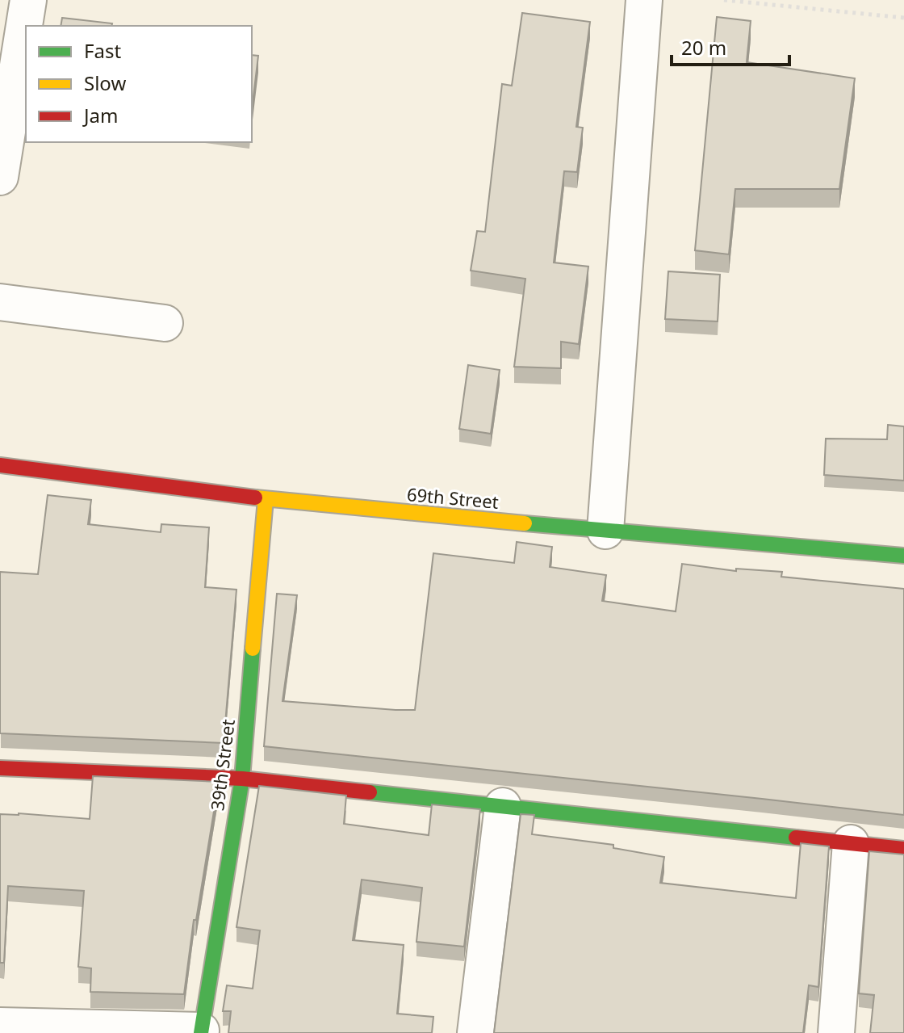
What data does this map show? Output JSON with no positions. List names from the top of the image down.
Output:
{
  "streets": {
    "street": ["69th Street", "39th Street"]
  },
  "crossings": [
    ["69th Street", "39th Street"]
  ],
  "legend": ["Fast", "Slow", "Jam"],
  "scale_bar": "20 m"
}
